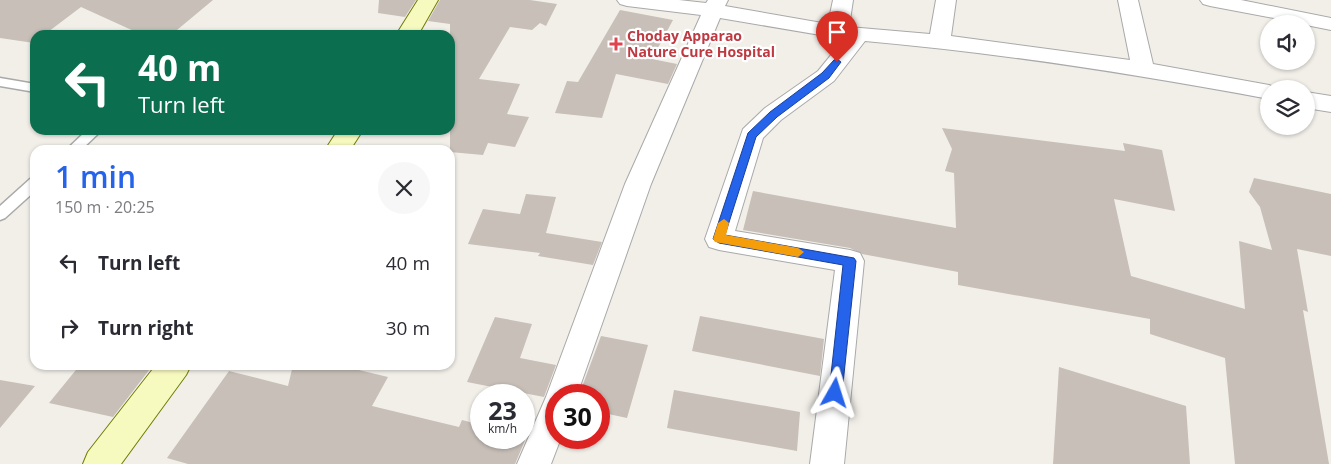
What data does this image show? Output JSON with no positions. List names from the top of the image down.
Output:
{
  "places": {
    "health": ["Choday Apparao Nature Cure Hospital"]
  },
  "page": {
    "turn": ["40 m", "Turn left"],
    "heading": ["1 min", "150 m · 20:25"],
    "list": [
      {
        "name": "Turn left",
        "value": "40 m"
      },
      {
        "name": "Turn right",
        "value": "30 m"
      }
    ],
    "speed": "23 km/h",
    "limit": "30"
  }
}
